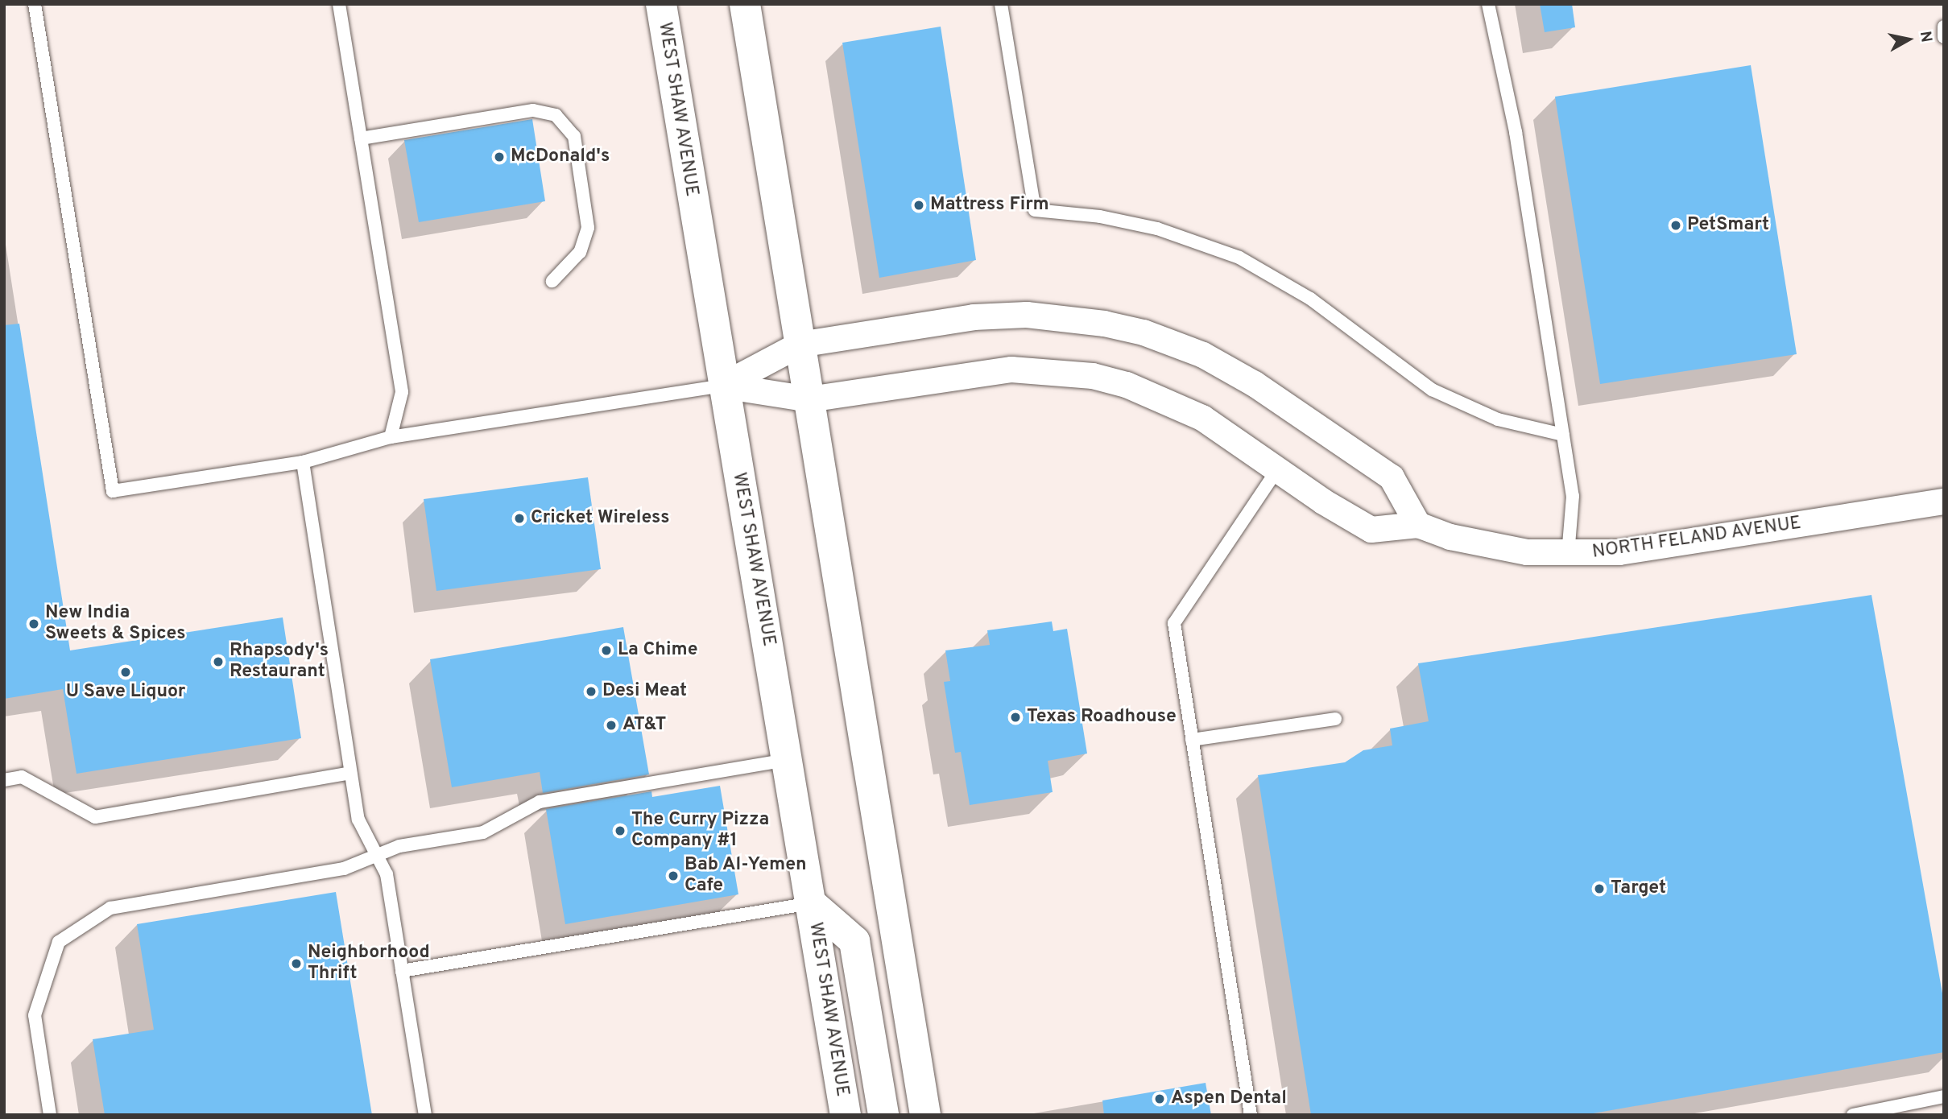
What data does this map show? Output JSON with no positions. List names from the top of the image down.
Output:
{
  "streets": {
    "main road": ["WEST SHAW AVENUE"],
    "street": ["NORTH FELAND AVENUE"]
  },
  "crossings": [
    ["WEST SHAW AVENUE", "NORTH FELAND AVENUE"]
  ],
  "places": [
    "McDonald's",
    "Mattress Firm",
    "PetSmart",
    "Cricket Wireless",
    "New India Sweets & Spices",
    "La Chime",
    "Rhapsody's Restaurant",
    "U Save Liquor",
    "Desi Meat",
    "Texas Roadhouse",
    "AT&T",
    "The Curry Pizza Company #1",
    "Bab Al-Yemen Cafe",
    "Target",
    "Neighborhood Thrift",
    "Aspen Dental"
  ],
  "north": "right"
}
